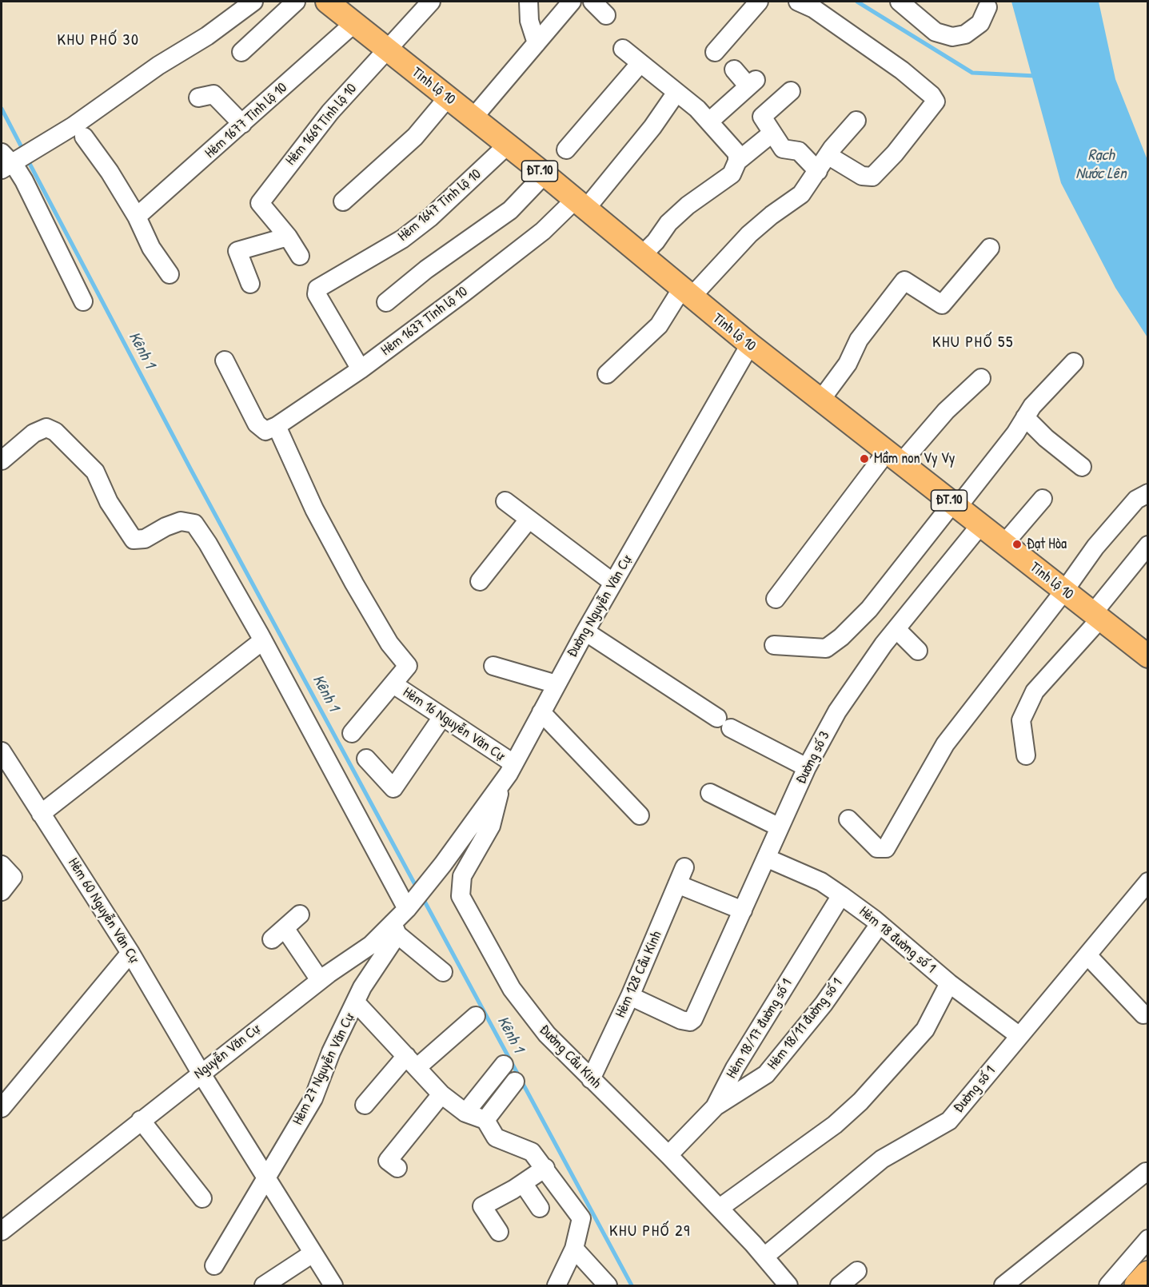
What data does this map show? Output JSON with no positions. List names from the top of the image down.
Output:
{
  "streets": {
    "main road": ["Tỉnh lộ 10", "ĐT.10"],
    "street": [
      "Hẻm 1677 Tỉnh lộ 10",
      "Hẻm 1669 Tỉnh lộ 10",
      "Hẻm 1647 Tỉnh lộ 10",
      "Hẻm 1637 Tỉnh lộ 10",
      "Đường Nguyễn Văn Cự",
      "Hẻm 16 Nguyễn Văn Cự",
      "Đường số 3",
      "Hẻm 60 Nguyễn Văn Cự",
      "Hẻm 18 đường số 1",
      "Hẻm 128 Cầu Kinh",
      "Hẻm 18/11 đường số 1",
      "Hẻm 18/17 đường số 1",
      "Nguyễn Văn Cự",
      "Đường Cầu Kinh",
      "Hẻm 27 Nguyễn Văn Cự",
      "Đường số 1"
    ]
  },
  "crossings": [
    ["Tỉnh lộ 10", "Hẻm 1677 Tỉnh lộ 10"],
    ["Tỉnh lộ 10", "Hẻm 1669 Tỉnh lộ 10"],
    ["Tỉnh lộ 10", "Hẻm 1647 Tỉnh lộ 10"],
    ["Tỉnh lộ 10", "Hẻm 1637 Tỉnh lộ 10"],
    ["Tỉnh lộ 10", "Đường Nguyễn Văn Cự"],
    ["Tỉnh lộ 10", "Đường số 3"],
    ["Hẻm 1647 Tỉnh lộ 10", "Hẻm 1637 Tỉnh lộ 10"],
    ["Đường Nguyễn Văn Cự", "Hẻm 16 Nguyễn Văn Cự"],
    ["Đường Nguyễn Văn Cự", "Nguyễn Văn Cự"],
    ["Đường Nguyễn Văn Cự", "Đường Cầu Kinh"],
    ["Đường số 3", "Hẻm 18 đường số 1"],
    ["Đường số 3", "Hẻm 128 Cầu Kinh"],
    ["Hẻm 60 Nguyễn Văn Cự", "Nguyễn Văn Cự"],
    ["Hẻm 60 Nguyễn Văn Cự", "Hẻm 27 Nguyễn Văn Cự"],
    ["Hẻm 18 đường số 1", "Hẻm 18/11 đường số 1"],
    ["Hẻm 18 đường số 1", "Hẻm 18/17 đường số 1"],
    ["Hẻm 18 đường số 1", "Đường số 1"],
    ["Hẻm 128 Cầu Kinh", "Đường Cầu Kinh"],
    ["Hẻm 18/11 đường số 1", "Hẻm 18/17 đường số 1"],
    ["Hẻm 18/17 đường số 1", "Đường Cầu Kinh"],
    ["Nguyễn Văn Cự", "Hẻm 27 Nguyễn Văn Cự"],
    ["Đường Cầu Kinh", "Đường số 1"]
  ],
  "districts": ["KHU PHỐ 30", "KHU PHỐ 55", "KHU PHỐ 29"],
  "water": ["Rạch Nước Lên", "Kênh 1"],
  "places": ["Mầm non Vy Vy", "Đạt Hòa"]
}
